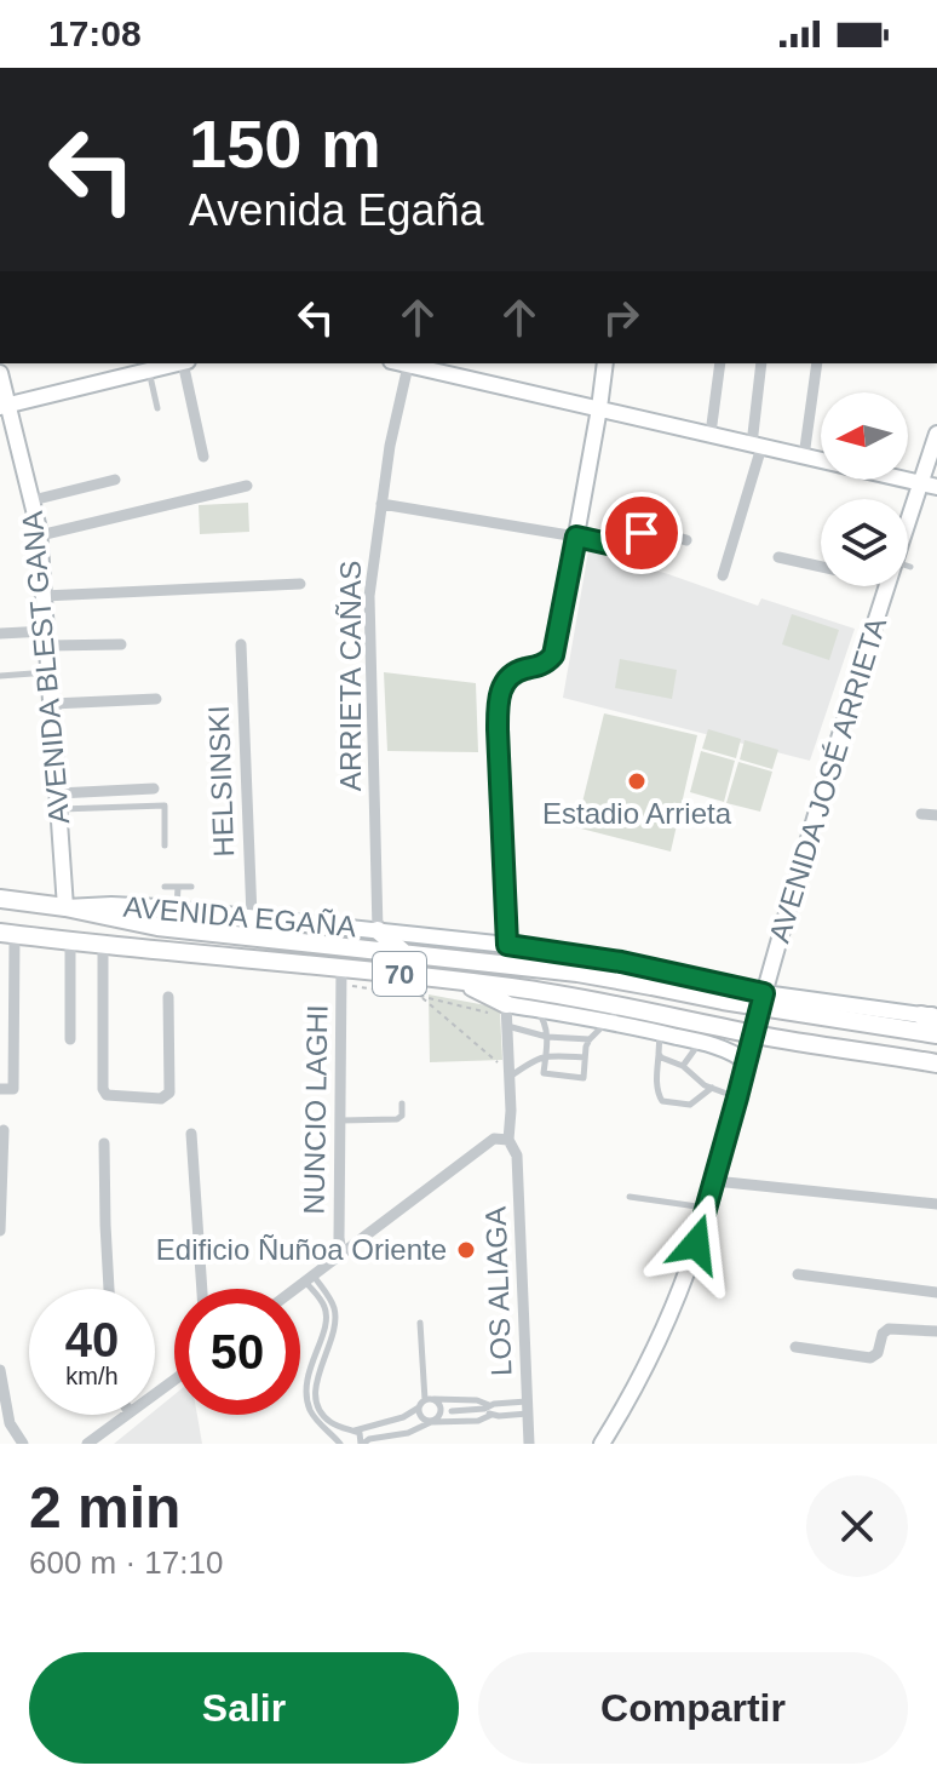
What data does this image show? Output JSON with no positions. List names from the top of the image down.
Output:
{
  "streets": {
    "main road": ["AVENIDA EGAÑA", "70"],
    "street": [
      "AVENIDA BLEST GANA",
      "ARRIETA CAÑAS",
      "AVENIDA JOSÉ ARRIETA",
      "HELSINSKI",
      "NUNCIO LAGHI",
      "LOS ALIAGA"
    ]
  },
  "crossings": [
    ["AVENIDA BLEST GANA", "AVENIDA EGAÑA"],
    ["AVENIDA BLEST GANA", "70"],
    ["ARRIETA CAÑAS", "AVENIDA EGAÑA"],
    ["AVENIDA JOSÉ ARRIETA", "AVENIDA EGAÑA"],
    ["AVENIDA JOSÉ ARRIETA", "70"],
    ["HELSINSKI", "AVENIDA EGAÑA"],
    ["AVENIDA EGAÑA", "70"],
    ["70", "NUNCIO LAGHI"]
  ],
  "places": ["Estadio Arrieta", "Edificio Ñuñoa Oriente"],
  "north": "left",
  "page": {
    "status": "17:08",
    "turn": ["150 m", "Avenida Egaña"],
    "speed": "40 km/h",
    "limit": "50",
    "heading": ["2 min", "600 m · 17:10"],
    "buttons": ["Salir", "Compartir"]
  }
}
